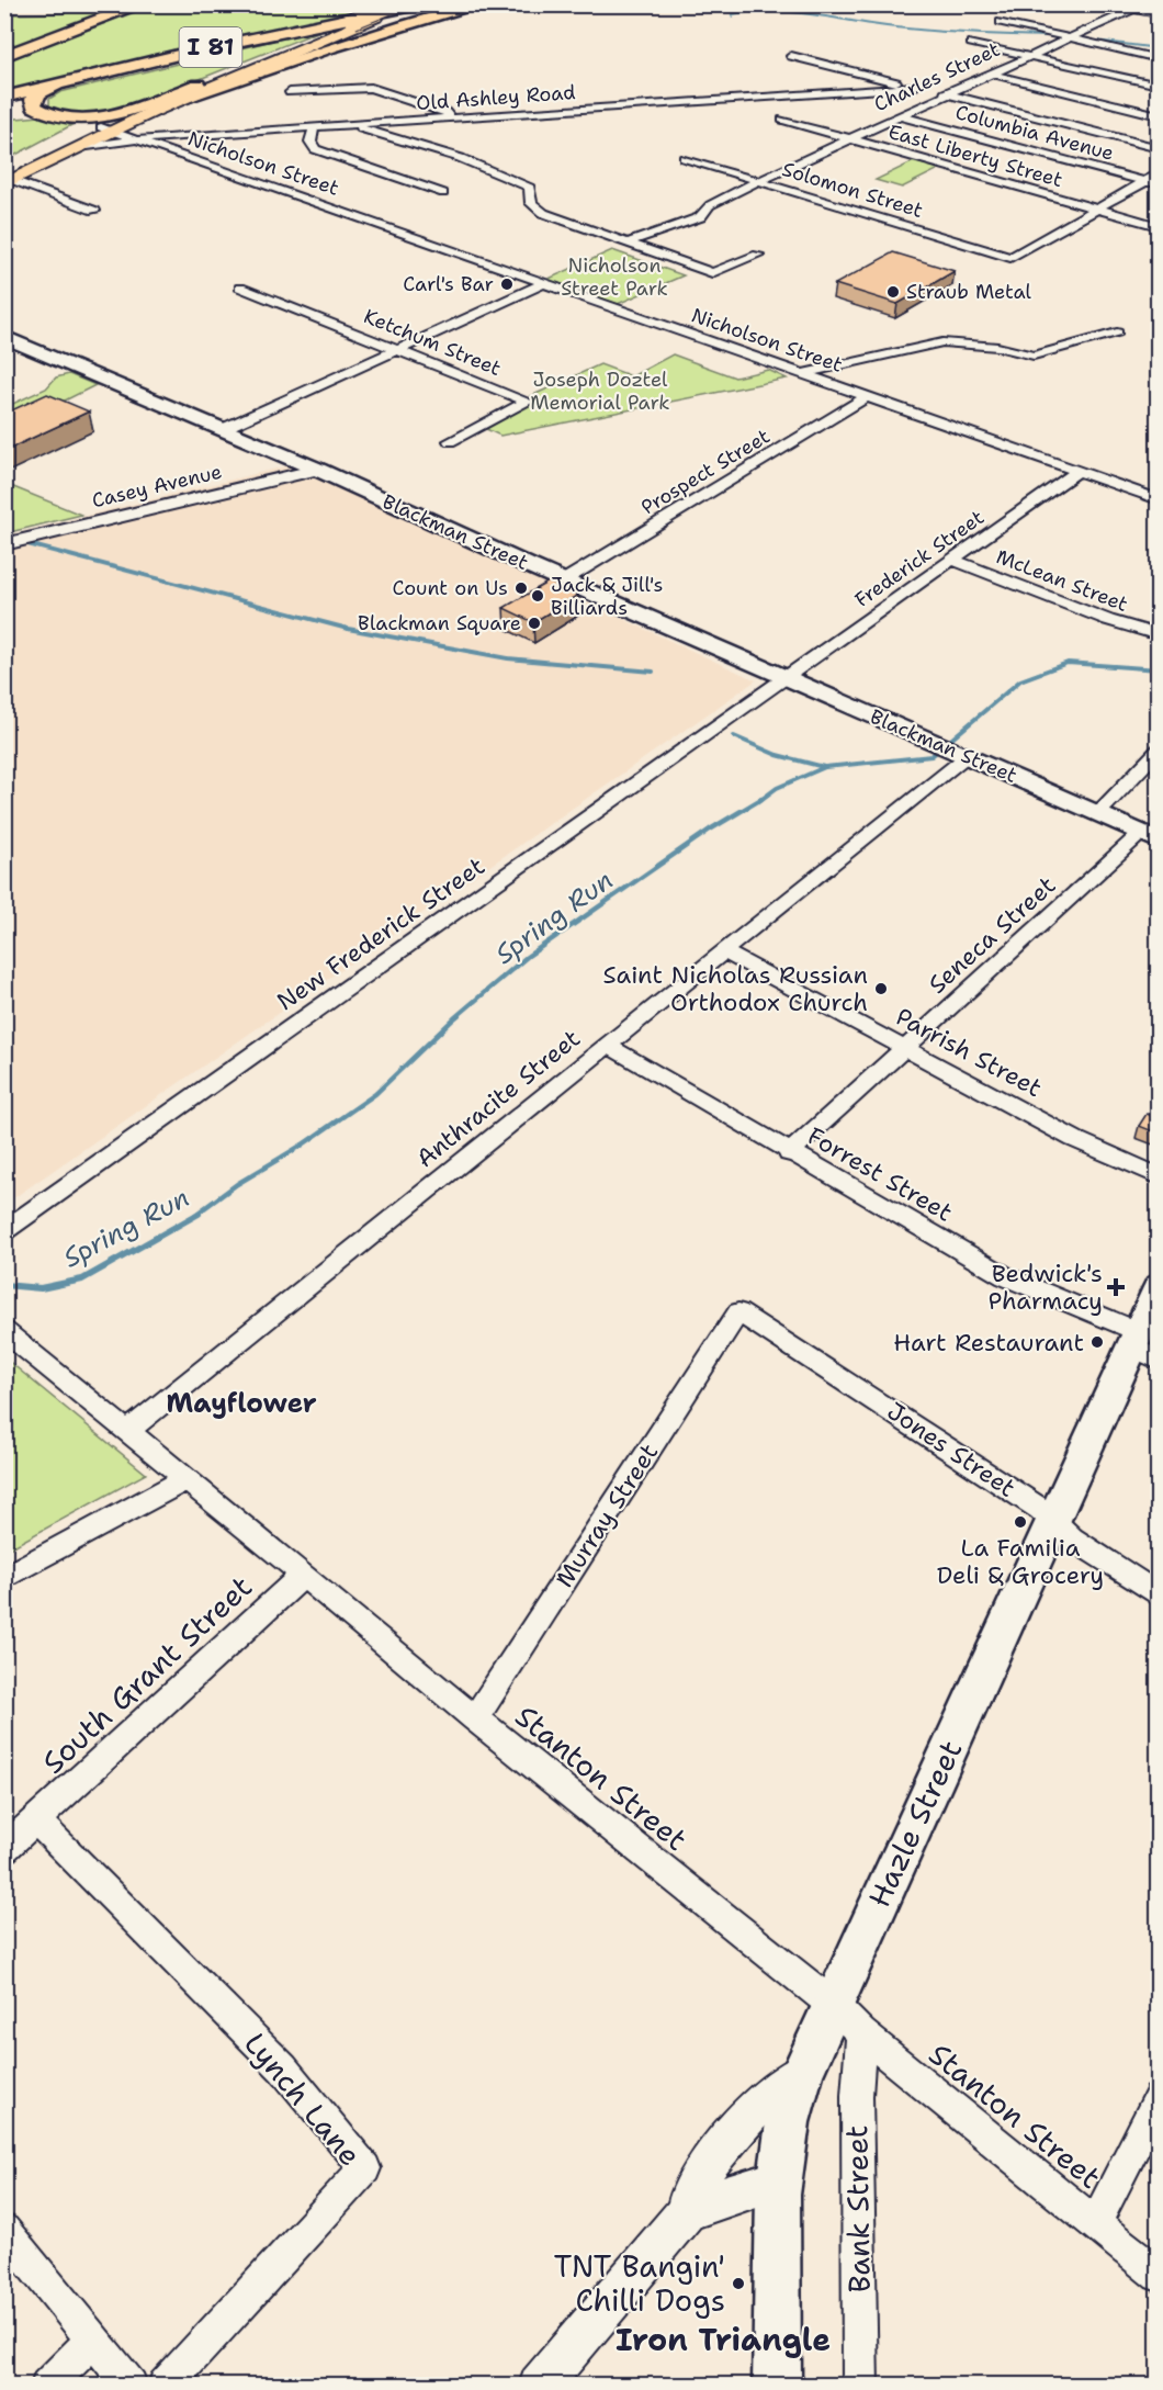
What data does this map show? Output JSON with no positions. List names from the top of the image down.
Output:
{
  "streets": {
    "highway": ["I 81"],
    "main road": ["Blackman Street", "Hazle Street"],
    "street": [
      "Charles Street",
      "Old Ashley Road",
      "Columbia Avenue",
      "East Liberty Street",
      "Nicholson Street",
      "Solomon Street",
      "Ketchum Street",
      "Prospect Street",
      "Casey Avenue",
      "Frederick Street",
      "McLean Street",
      "New Frederick Street",
      "Seneca Street",
      "Parrish Street",
      "Anthracite Street",
      "Forrest Street",
      "Jones Street",
      "Murray Street",
      "South Grant Street",
      "Stanton Street",
      "Lynch Lane",
      "Bank Street"
    ]
  },
  "crossings": [
    ["Charles Street", "Columbia Avenue"],
    ["Charles Street", "East Liberty Street"],
    ["Charles Street", "Solomon Street"],
    ["Old Ashley Road", "Nicholson Street"],
    ["East Liberty Street", "Solomon Street"],
    ["Nicholson Street", "Prospect Street"],
    ["Nicholson Street", "Frederick Street"],
    ["Prospect Street", "Blackman Street"],
    ["Casey Avenue", "Blackman Street"],
    ["Blackman Street", "Frederick Street"],
    ["Blackman Street", "New Frederick Street"],
    ["Blackman Street", "Seneca Street"],
    ["Blackman Street", "Anthracite Street"],
    ["Frederick Street", "McLean Street"],
    ["Frederick Street", "New Frederick Street"],
    ["Seneca Street", "Parrish Street"],
    ["Seneca Street", "Forrest Street"],
    ["Parrish Street", "Anthracite Street"],
    ["Anthracite Street", "Forrest Street"],
    ["Anthracite Street", "Stanton Street"],
    ["Forrest Street", "Hazle Street"],
    ["Jones Street", "Murray Street"],
    ["Jones Street", "Hazle Street"],
    ["Murray Street", "Stanton Street"],
    ["South Grant Street", "Stanton Street"],
    ["South Grant Street", "Lynch Lane"],
    ["Stanton Street", "Hazle Street"],
    ["Stanton Street", "Bank Street"]
  ],
  "districts": ["Mayflower", "Iron Triangle"],
  "water": ["Spring Run"],
  "parks": ["Nicholson Street Park", "Joseph Doztel Memorial Park"],
  "places": {
    "other": [
      "Carl's Bar",
      "Straub Metal",
      "Count on Us",
      "Jack & Jill's Billiards",
      "Blackman Square",
      "Saint Nicholas Russian Orthodox Church",
      "Hart Restaurant",
      "La Familia Deli & Grocery",
      "TNT Bangin' Chilli Dogs"
    ],
    "health": ["Bedwick's Pharmacy"]
  }
}
